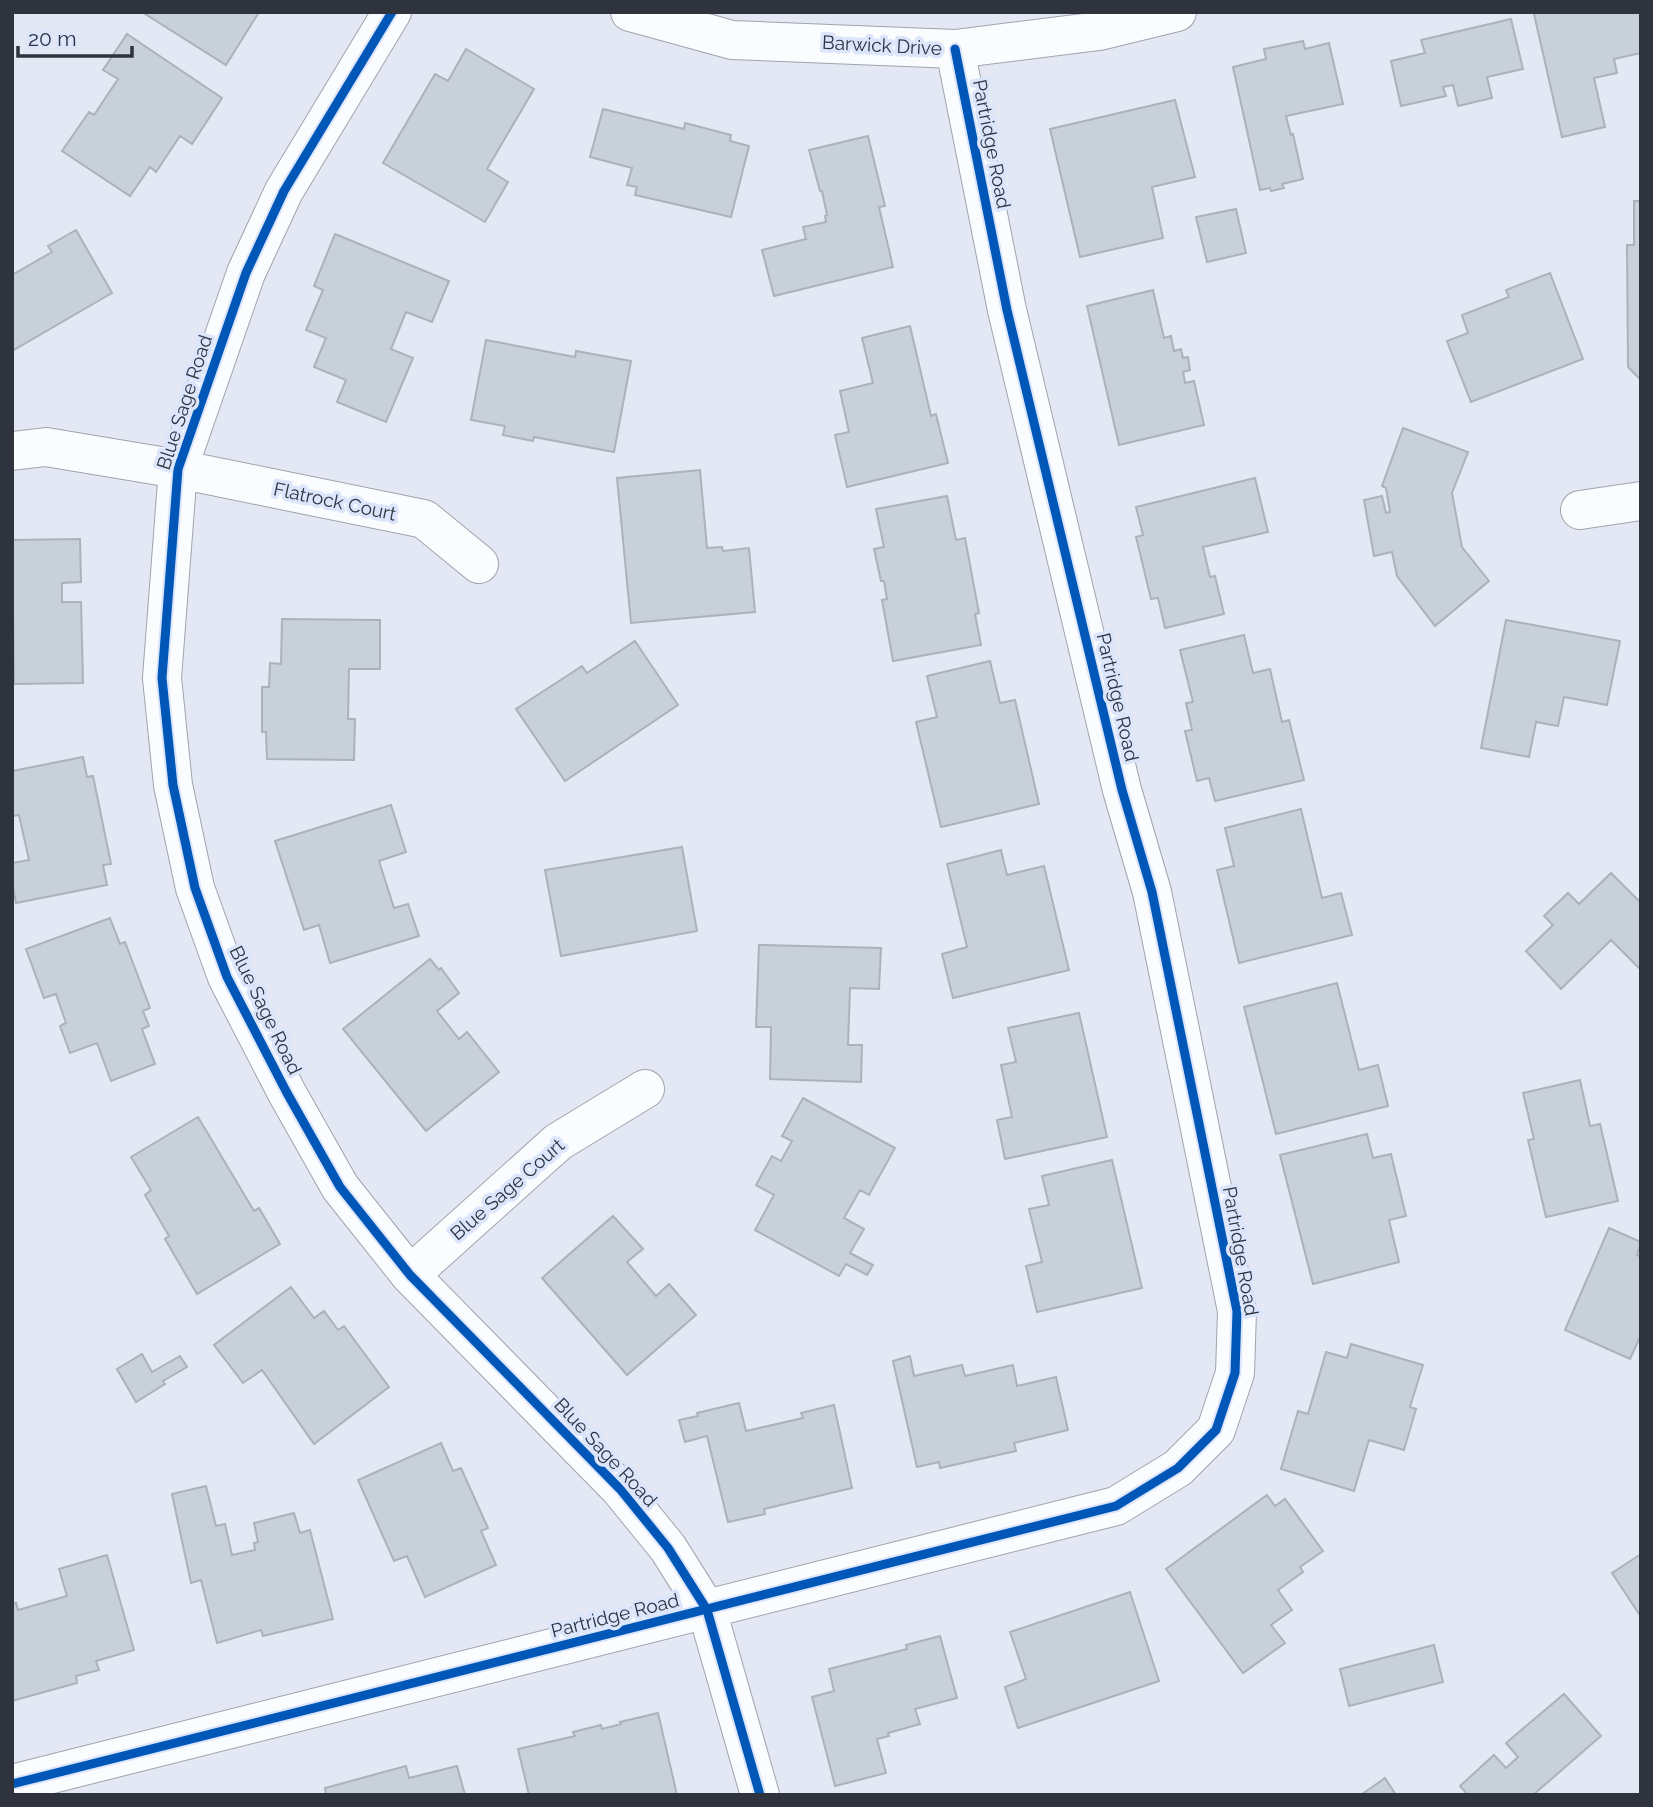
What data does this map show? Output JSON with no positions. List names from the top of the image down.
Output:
{
  "streets": {
    "street": [
      "Barwick Drive",
      "Partridge Road",
      "Blue Sage Road",
      "Flatrock Court",
      "Blue Sage Court"
    ]
  },
  "crossings": [
    ["Barwick Drive", "Partridge Road"],
    ["Partridge Road", "Blue Sage Road"],
    ["Blue Sage Road", "Flatrock Court"],
    ["Blue Sage Road", "Blue Sage Court"]
  ],
  "scale_bar": "20 m"
}
